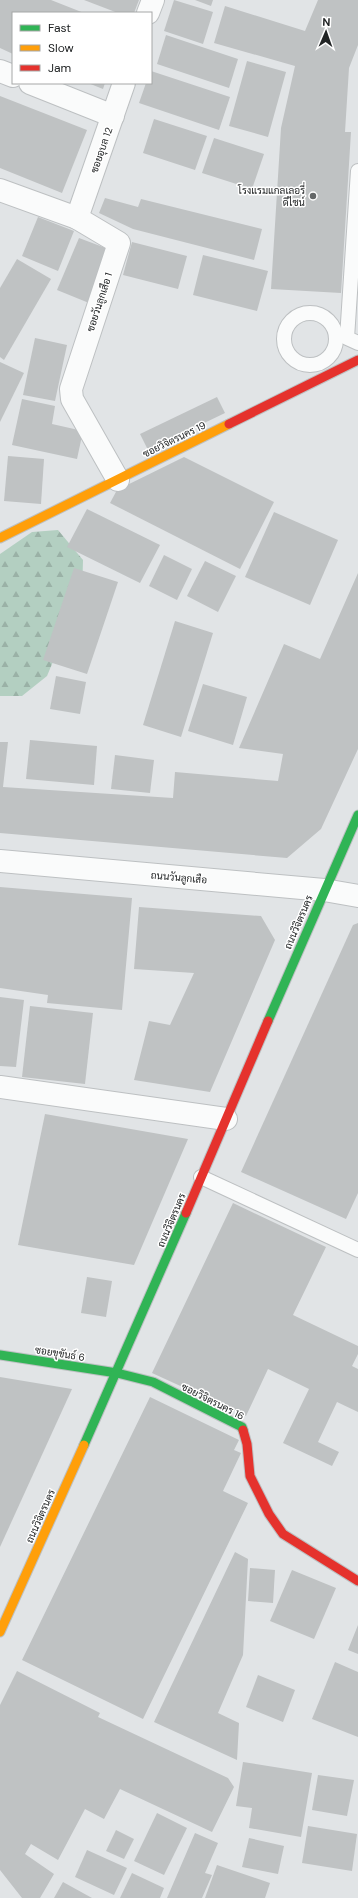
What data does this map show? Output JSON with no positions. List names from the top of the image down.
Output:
{
  "streets": {
    "street": [
      "ซอยอุบล 12",
      "ซอยวันลูกเสือ 1",
      "ซอยวิจิตรนคร 19",
      "ถนนวันลูกเสือ",
      "ถนนวิจิตรนคร",
      "ซอยขุขันธ์ 6",
      "ซอยวิจิตรนคร 16"
    ]
  },
  "crossings": [
    ["ซอยอุบล 12", "ซอยวันลูกเสือ 1"],
    ["ซอยวันลูกเสือ 1", "ซอยวิจิตรนคร 19"],
    ["ถนนวันลูกเสือ", "ถนนวิจิตรนคร"],
    ["ถนนวิจิตรนคร", "ซอยขุขันธ์ 6"],
    ["ถนนวิจิตรนคร", "ซอยวิจิตรนคร 16"],
    ["ซอยขุขันธ์ 6", "ซอยวิจิตรนคร 16"]
  ],
  "places": ["โรงแรมแกลเลอรี่ ดีไซน์"],
  "legend": ["Fast", "Slow", "Jam"],
  "north": "top"
}
